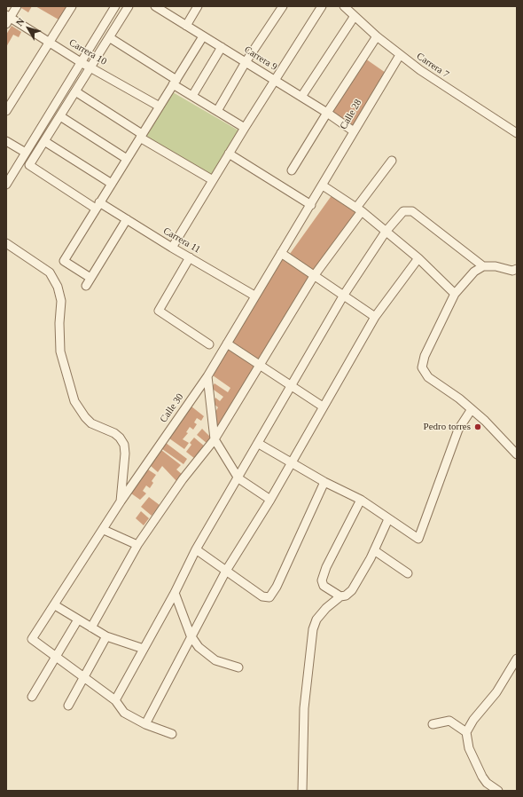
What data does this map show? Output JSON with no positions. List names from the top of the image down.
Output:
{
  "streets": {
    "street": [
      "Carrera 10",
      "Carrera 9",
      "Carrera 7",
      "Calle 28",
      "Carrera 11",
      "Calle 30"
    ]
  },
  "crossings": [
    ["Carrera 9", "Calle 28"],
    ["Carrera 7", "Calle 28"],
    ["Calle 28", "Calle 30"],
    ["Carrera 11", "Calle 30"]
  ],
  "places": ["Pedro torres"],
  "north": "top left"
}
